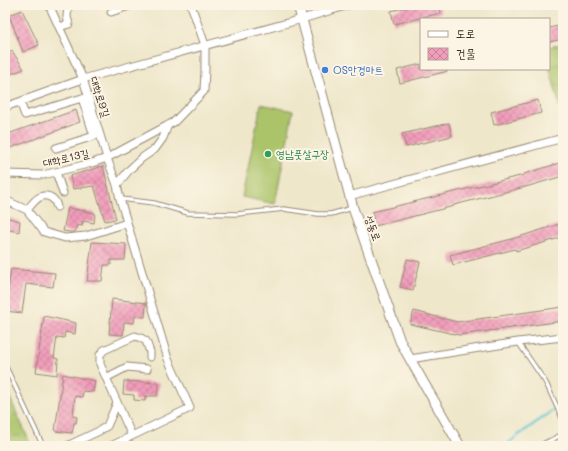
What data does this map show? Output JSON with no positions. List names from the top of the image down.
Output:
{
  "streets": {
    "street": ["대학로9길", "대학로13길", "성동로"]
  },
  "crossings": [
    ["대학로9길", "대학로13길"]
  ],
  "places": ["OS안경마트", "영남풋살구장"],
  "legend": ["도로", "건물"]
}
